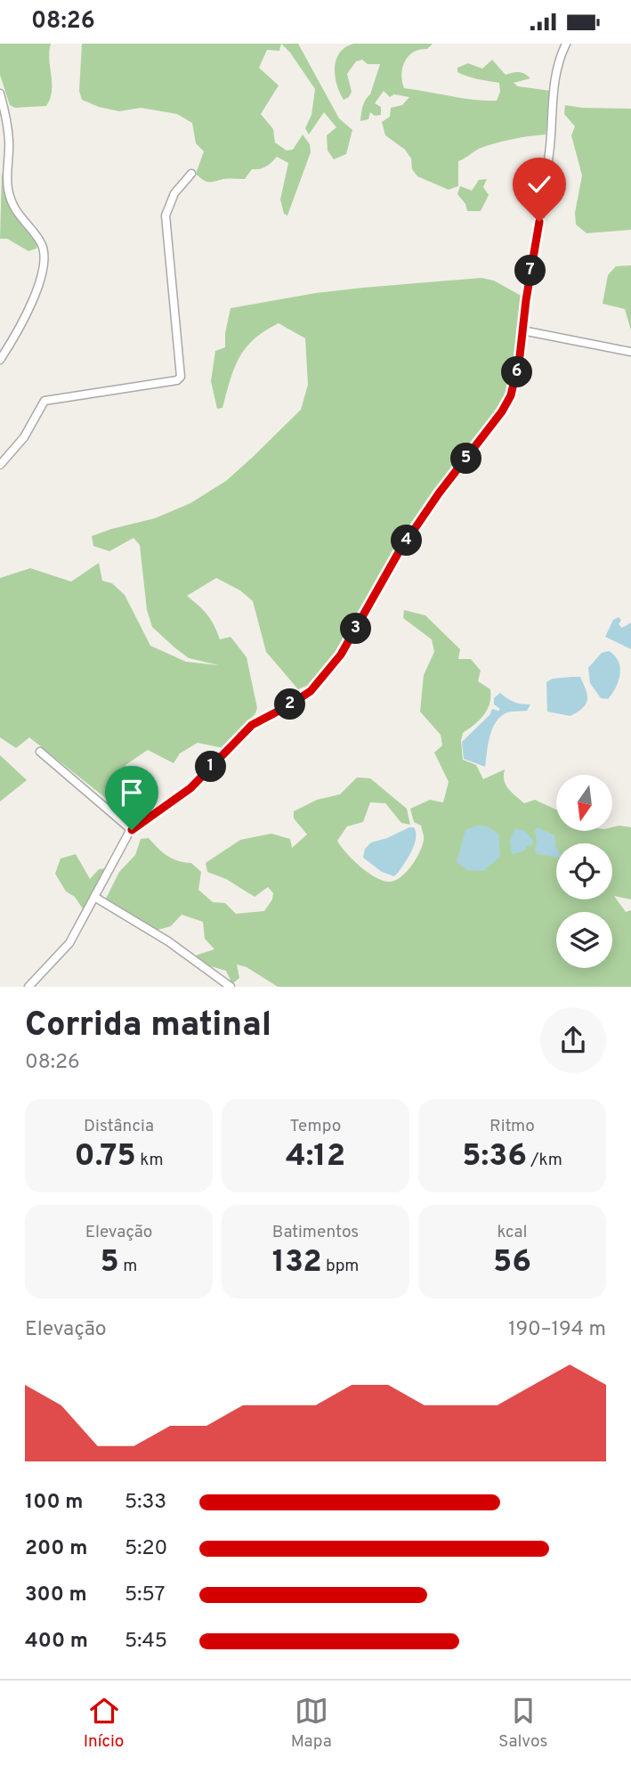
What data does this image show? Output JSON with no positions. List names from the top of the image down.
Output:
{
  "north": "bottom",
  "page": {
    "status": "08:26",
    "pins": [
      "7",
      "6",
      "5",
      "4",
      "3",
      "2",
      "1"
    ],
    "heading": ["Corrida matinal", "08:26"],
    "stats": [
      ["Distância", "0.75 km"],
      ["Tempo", "4:12"],
      ["Ritmo", "5:36 /km"],
      ["Elevação", "5 m"],
      ["Batimentos", "132 bpm"],
      ["kcal", "56"]
    ],
    "chart": ["Elevação", "190–194 m"],
    "list": [
      {
        "name": "100 m",
        "note": "5:33"
      },
      {
        "name": "200 m",
        "note": "5:20"
      },
      {
        "name": "300 m",
        "note": "5:57"
      },
      {
        "name": "400 m",
        "note": "5:45"
      }
    ],
    "tabs": ["Início", "Mapa", "Salvos"]
  }
}
